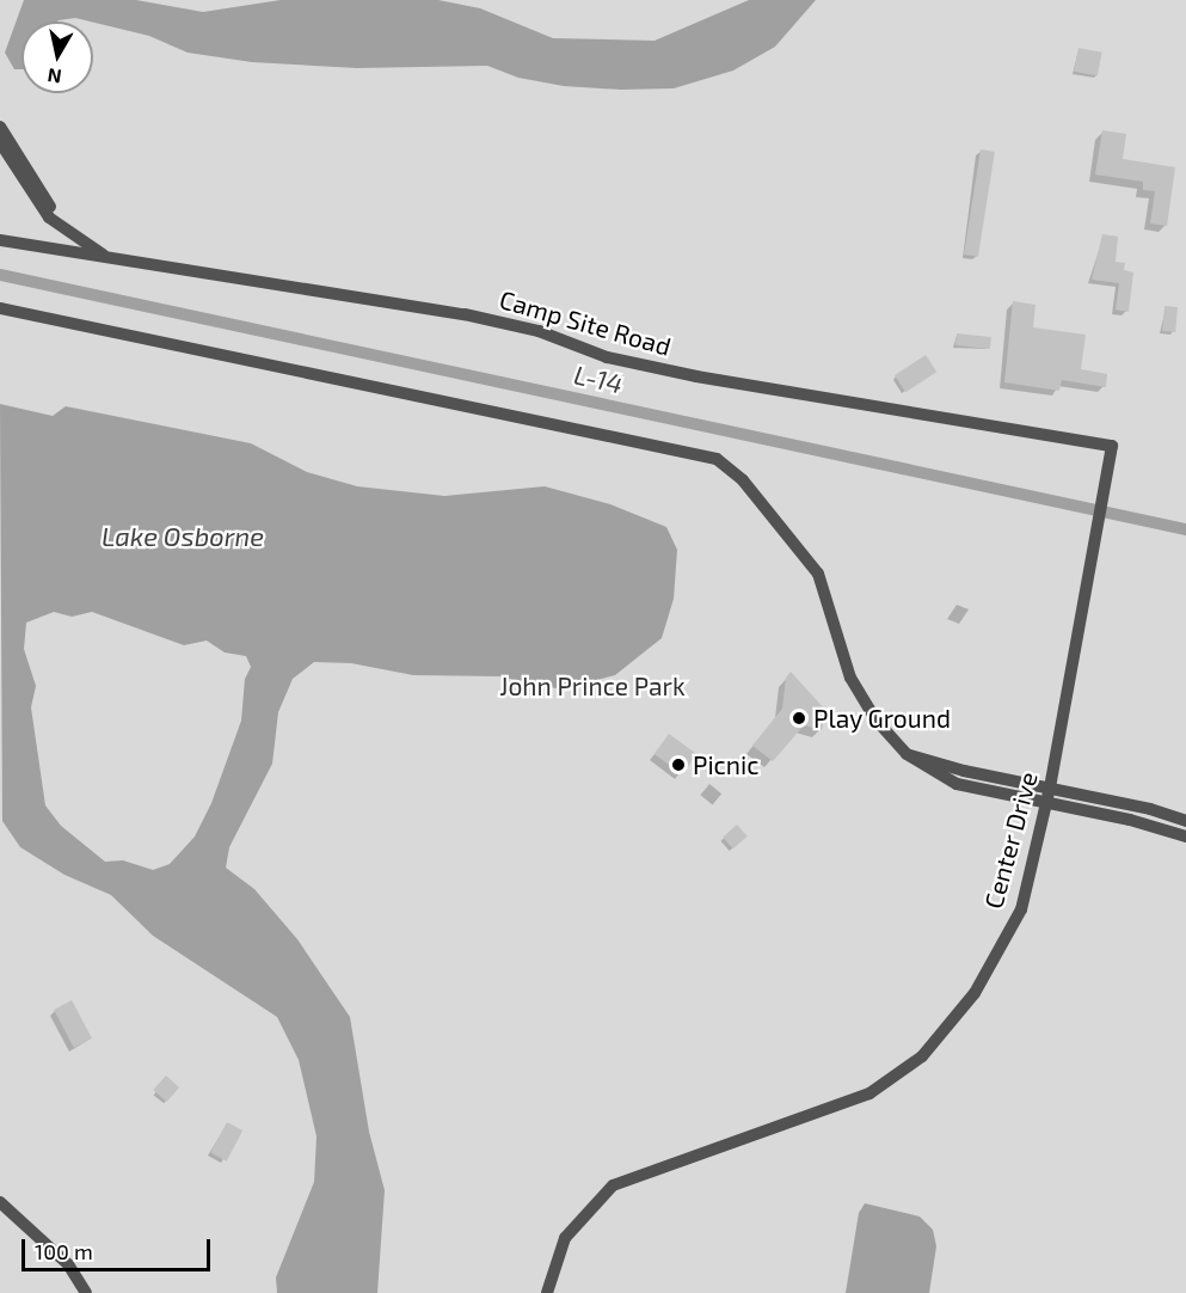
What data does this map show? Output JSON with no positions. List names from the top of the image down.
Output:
{
  "streets": {
    "street": ["Camp Site Road", "Center Drive"]
  },
  "crossings": [
    ["Camp Site Road", "Center Drive"]
  ],
  "water": ["L-14", "Lake Osborne"],
  "parks": ["John Prince Park"],
  "places": ["Play Ground", "Picnic"],
  "scale_bar": "100 m",
  "north": "bottom"
}
